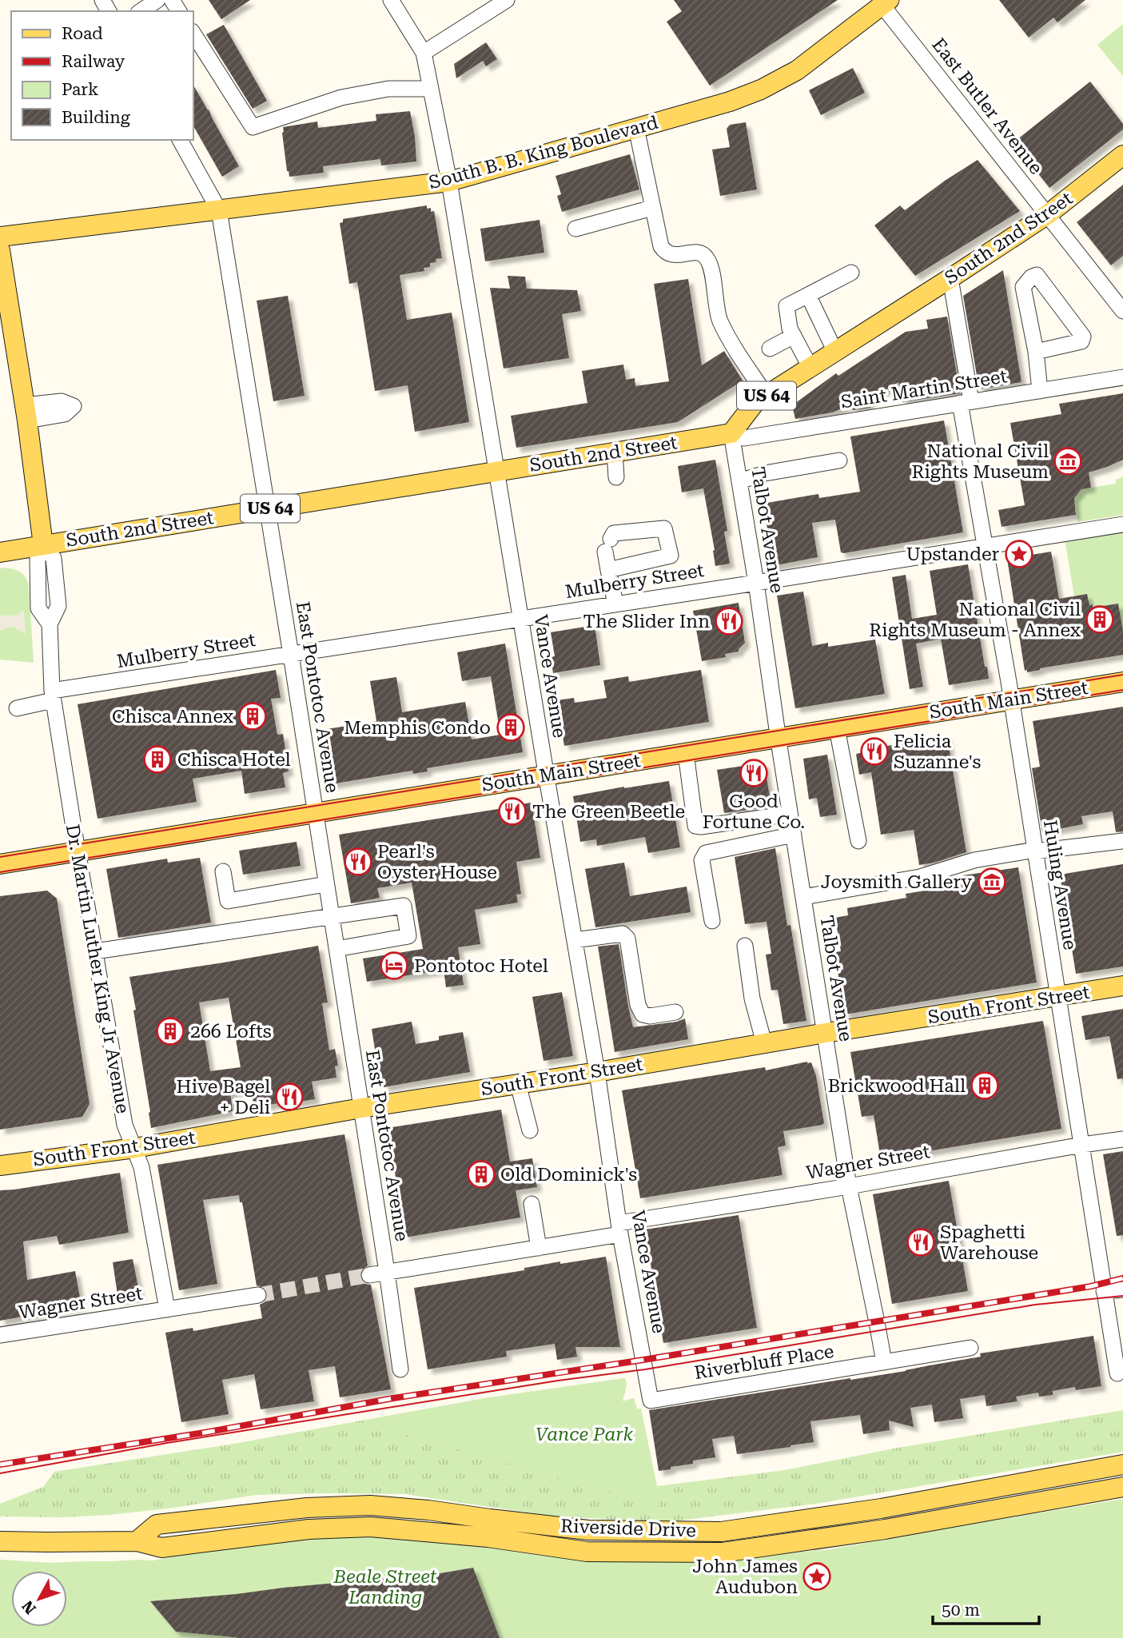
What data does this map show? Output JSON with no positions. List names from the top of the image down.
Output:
{
  "streets": {
    "main road": [
      "South B. B. King Boulevard",
      "South 2nd Street",
      "US 64",
      "South Main Street",
      "Dr. Martin Luther King Jr Avenue",
      "South Front Street",
      "Riverside Drive"
    ],
    "street": [
      "East Butler Avenue",
      "Saint Martin Street",
      "Talbot Avenue",
      "Mulberry Street",
      "Vance Avenue",
      "East Pontotoc Avenue",
      "Huling Avenue",
      "Wagner Street",
      "Riverbluff Place"
    ]
  },
  "crossings": [
    ["East Butler Avenue", "South B. B. King Boulevard"],
    ["East Butler Avenue", "South 2nd Street"],
    ["South B. B. King Boulevard", "Vance Avenue"],
    ["South B. B. King Boulevard", "East Pontotoc Avenue"],
    ["South 2nd Street", "Saint Martin Street"],
    ["South 2nd Street", "Talbot Avenue"],
    ["South 2nd Street", "Vance Avenue"],
    ["South 2nd Street", "East Pontotoc Avenue"],
    ["South 2nd Street", "Huling Avenue"],
    ["South 2nd Street", "Dr. Martin Luther King Jr Avenue"],
    ["Saint Martin Street", "Talbot Avenue"],
    ["Saint Martin Street", "Huling Avenue"],
    ["Talbot Avenue", "Mulberry Street"],
    ["Talbot Avenue", "South Main Street"],
    ["Talbot Avenue", "South Front Street"],
    ["Talbot Avenue", "Wagner Street"],
    ["Talbot Avenue", "Riverbluff Place"],
    ["Mulberry Street", "Vance Avenue"],
    ["Mulberry Street", "East Pontotoc Avenue"],
    ["Mulberry Street", "Huling Avenue"],
    ["Mulberry Street", "Dr. Martin Luther King Jr Avenue"],
    ["Vance Avenue", "South Main Street"],
    ["Vance Avenue", "South Front Street"],
    ["Vance Avenue", "Wagner Street"],
    ["Vance Avenue", "Riverbluff Place"],
    ["East Pontotoc Avenue", "South Main Street"],
    ["East Pontotoc Avenue", "South Front Street"],
    ["East Pontotoc Avenue", "Wagner Street"],
    ["South Main Street", "Huling Avenue"],
    ["South Main Street", "Dr. Martin Luther King Jr Avenue"],
    ["Huling Avenue", "South Front Street"],
    ["Huling Avenue", "Wagner Street"],
    ["Dr. Martin Luther King Jr Avenue", "South Front Street"],
    ["Dr. Martin Luther King Jr Avenue", "Wagner Street"]
  ],
  "parks": ["Vance Park", "Beale Street Landing"],
  "places": {
    "museum": ["National Civil Rights Museum", "Joysmith Gallery"],
    "place": ["Upstander", "John James Audubon"],
    "building": [
      "National Civil Rights Museum - Annex",
      "Chisca Annex",
      "Memphis Condo",
      "Chisca Hotel",
      "266 Lofts",
      "Brickwood Hall",
      "Old Dominick's"
    ],
    "restaurant": [
      "The Slider Inn",
      "Felicia Suzanne's",
      "Good Fortune Co.",
      "The Green Beetle",
      "Pearl's Oyster House",
      "Hive Bagel + Deli",
      "Spaghetti Warehouse"
    ],
    "hotel": ["Pontotoc Hotel"]
  },
  "legend": [
    "Road",
    "Railway",
    "Park",
    "Building"
  ],
  "scale_bar": "50 m",
  "north": "bottom left"
}
